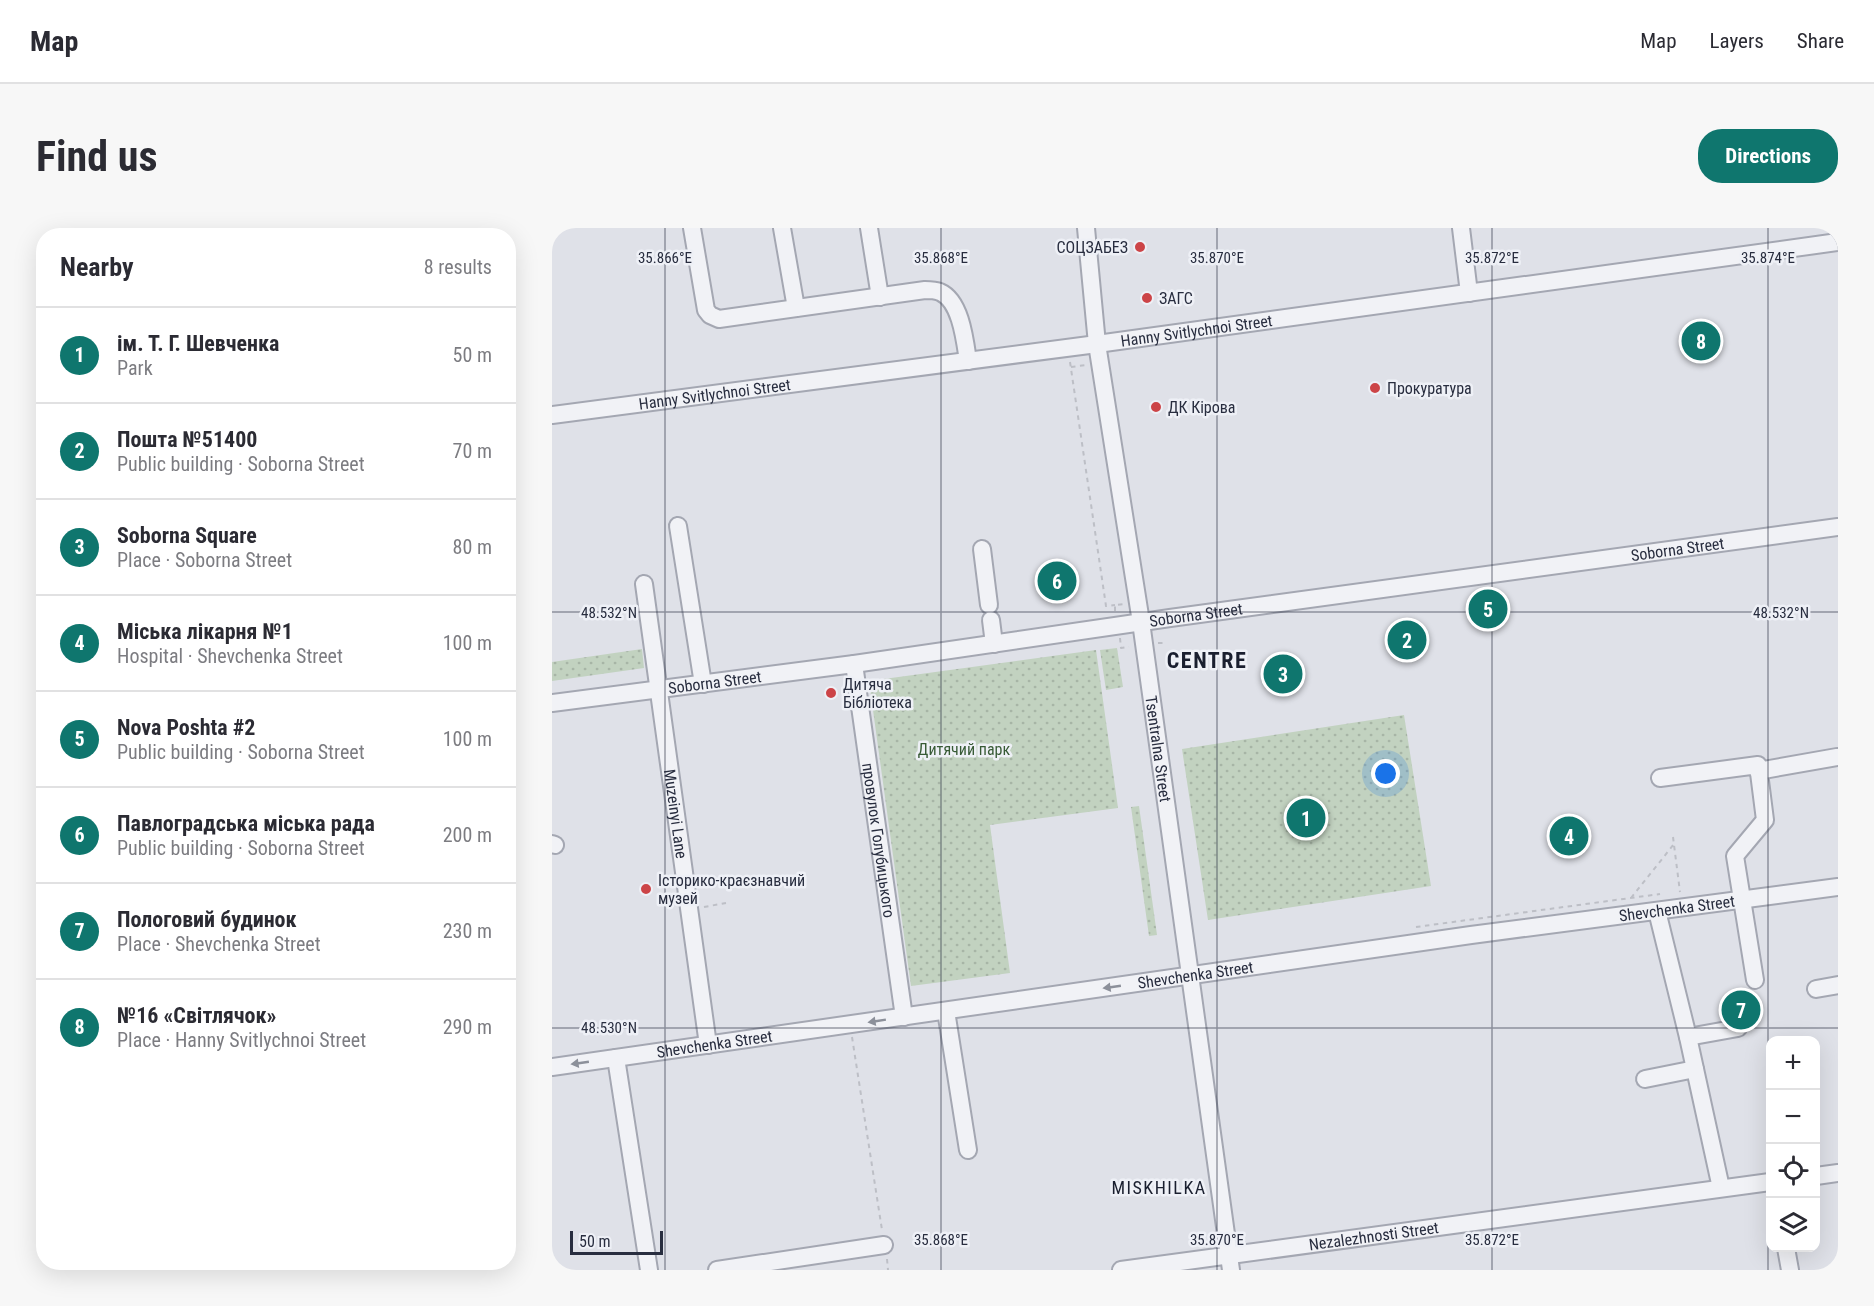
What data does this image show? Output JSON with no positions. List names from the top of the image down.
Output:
{
  "streets": {
    "street": [
      "Hanny Svitlychnoi Street",
      "Soborna Street",
      "Tsentralna Street",
      "Muzeinyi Lane",
      "провулок Голубицького",
      "Shevchenka Street",
      "Nezalezhnosti Street"
    ]
  },
  "crossings": [
    ["Hanny Svitlychnoi Street", "Tsentralna Street"],
    ["Soborna Street", "Tsentralna Street"],
    ["Soborna Street", "Muzeinyi Lane"],
    ["Soborna Street", "провулок Голубицького"],
    ["Tsentralna Street", "Shevchenka Street"],
    ["Tsentralna Street", "Nezalezhnosti Street"],
    ["Muzeinyi Lane", "Shevchenka Street"],
    ["провулок Голубицького", "Shevchenka Street"]
  ],
  "districts": ["CENTRE", "MISKHILKA"],
  "parks": ["Дитячий парк"],
  "places": [
    "СОЦЗАБЕЗ",
    "ЗАГС",
    "Прокуратура",
    "ДК Кірова",
    "Дитяча Бiблiотека",
    "Історико-краєзнавчий музей"
  ],
  "scale_bar": "50 m",
  "page": {
    "header": "Map",
    "nav": ["Map", "Layers", "Share"],
    "buttons": "Directions",
    "title": "Find us",
    "heading": ["Nearby", "8 results"],
    "list": [
      {
        "mark": "1",
        "name": "ім. Т. Г. Шевченка",
        "note": "Park",
        "value": "50 m"
      },
      {
        "mark": "2",
        "name": "Пошта №51400",
        "note": "Public building · Soborna Street",
        "value": "70 m"
      },
      {
        "mark": "3",
        "name": "Soborna Square",
        "note": "Place · Soborna Street",
        "value": "80 m"
      },
      {
        "mark": "4",
        "name": "Міська лікарня №1",
        "note": "Hospital · Shevchenka Street",
        "value": "100 m"
      },
      {
        "mark": "5",
        "name": "Nova Poshta #2",
        "note": "Public building · Soborna Street",
        "value": "100 m"
      },
      {
        "mark": "6",
        "name": "Павлоградська міська рада",
        "note": "Public building · Soborna Street",
        "value": "200 m"
      },
      {
        "mark": "7",
        "name": "Пологовий будинок",
        "note": "Place · Shevchenka Street",
        "value": "230 m"
      },
      {
        "mark": "8",
        "name": "№16 «Світлячок»",
        "note": "Place · Hanny Svitlychnoi Street",
        "value": "290 m"
      }
    ],
    "pins": [
      "8",
      "6",
      "5",
      "2",
      "3",
      "1",
      "4",
      "7"
    ],
    "map_buttons": ["+", "−"],
    "scale": "50 m"
  },
  "coordinates": [
    "35.866°E",
    "35.868°E",
    "35.870°E",
    "35.872°E",
    "35.874°E",
    "48.532°N",
    "48.530°N"
  ]
}
